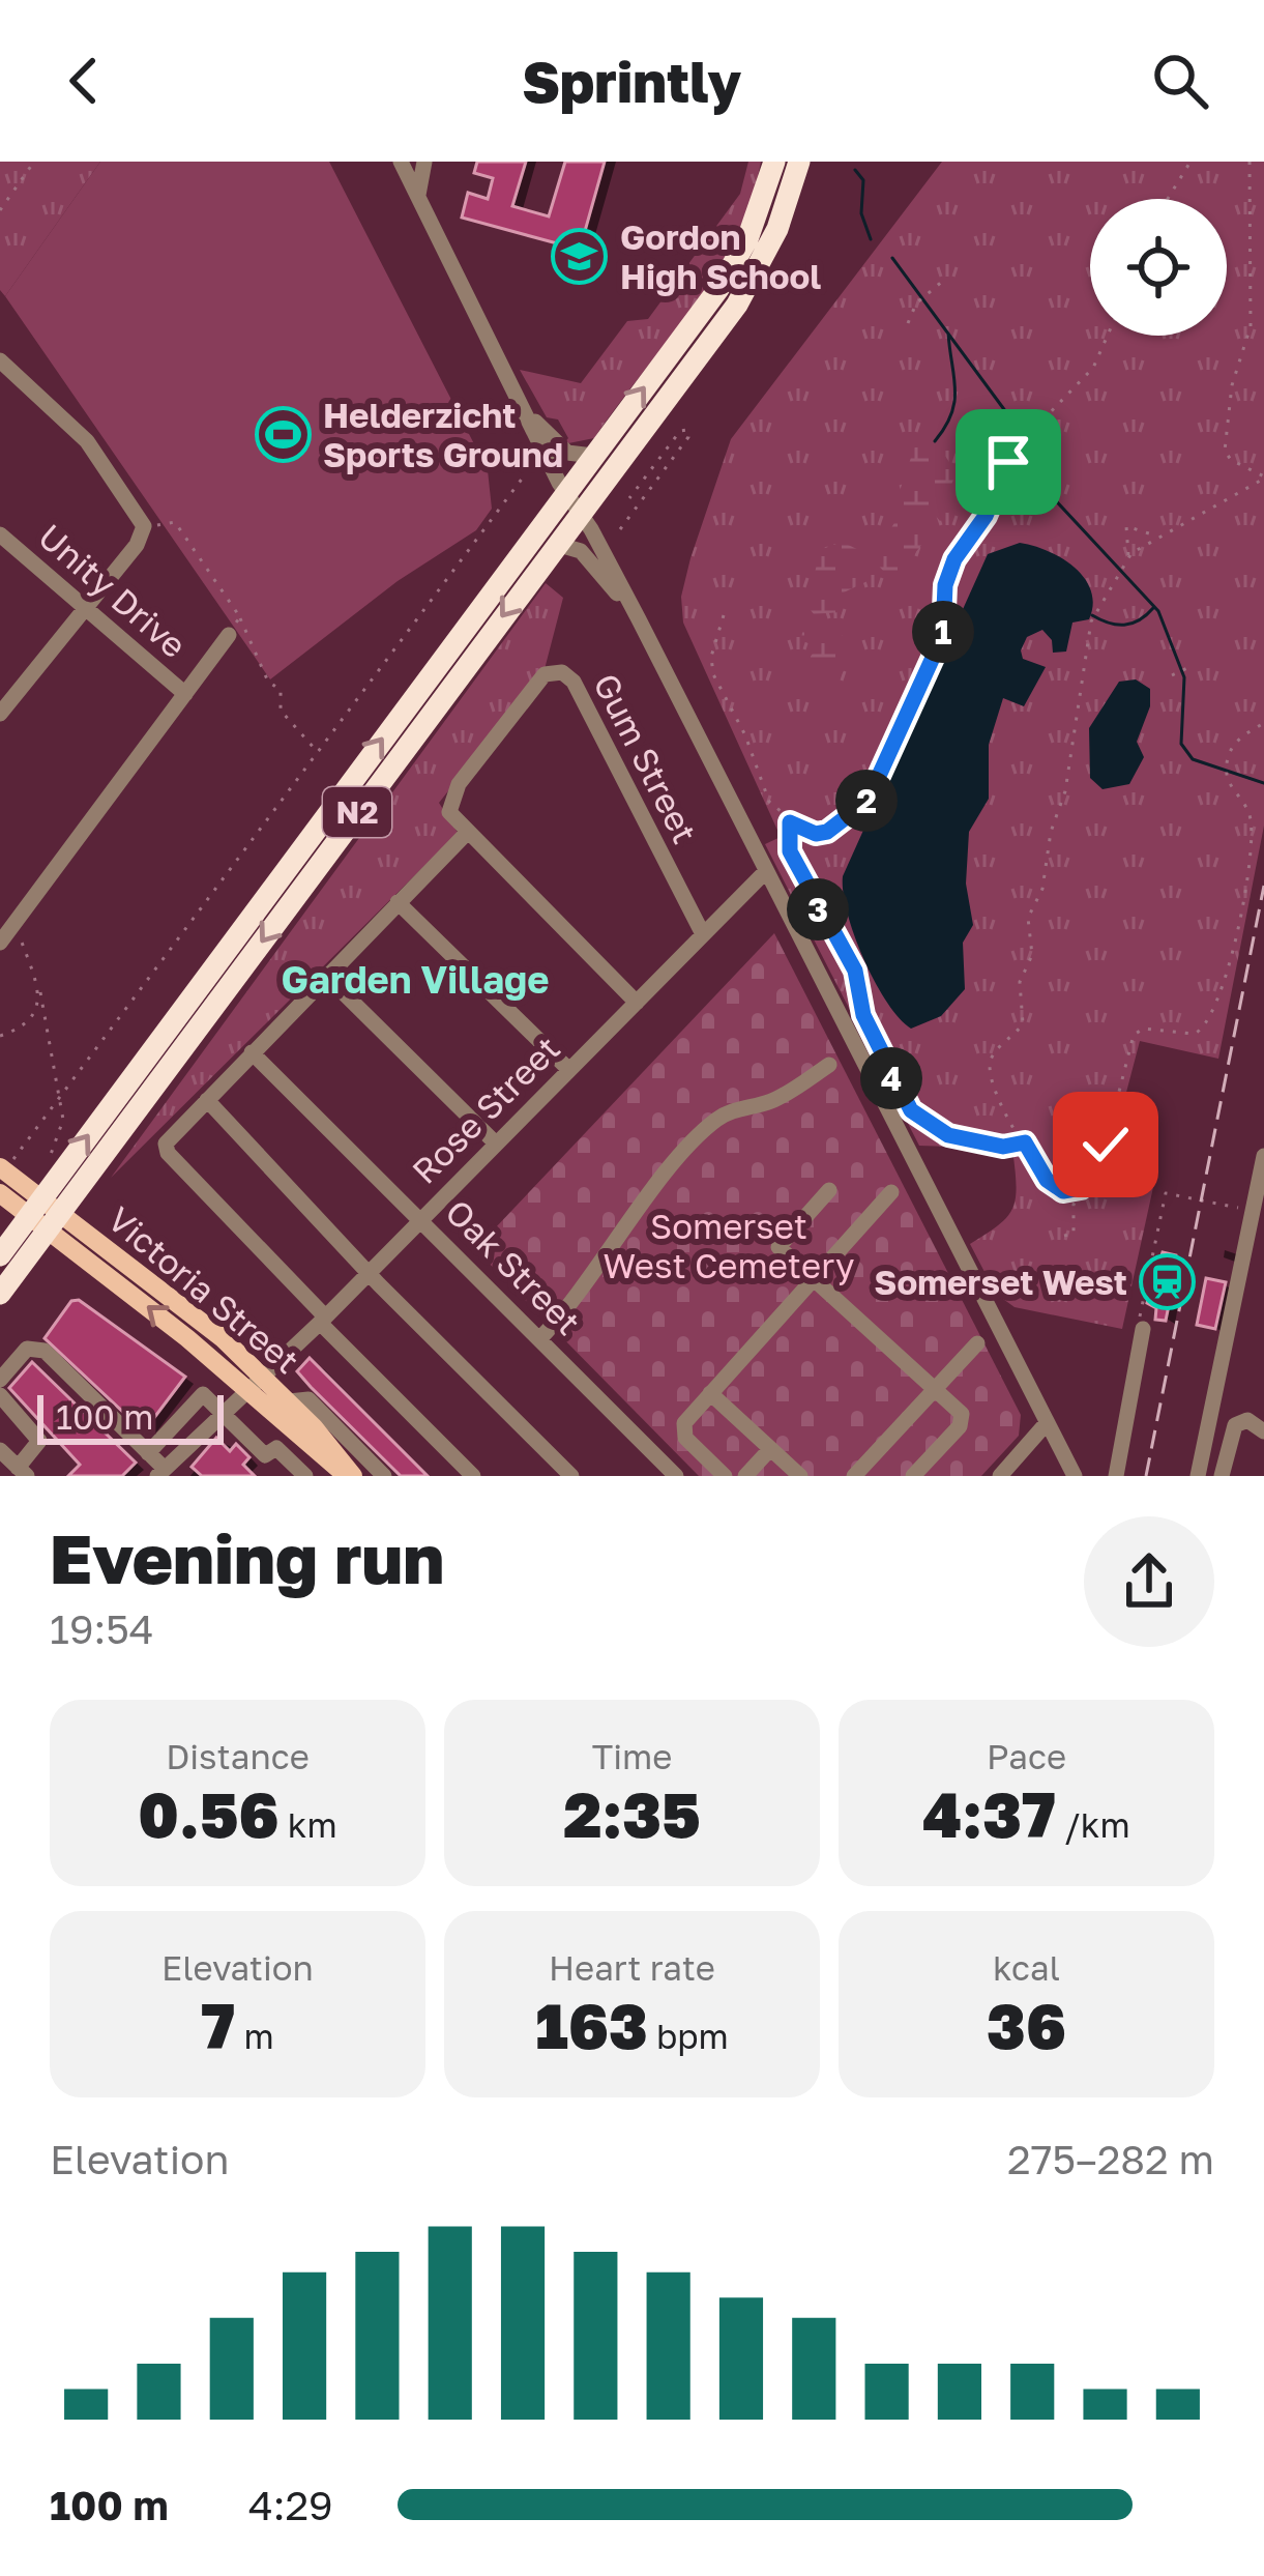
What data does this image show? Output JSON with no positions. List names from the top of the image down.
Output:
{
  "streets": {
    "highway": ["N2"],
    "main road": ["Victoria Street"],
    "street": [
      "Unity Drive",
      "Gum Street",
      "Rose Street",
      "Oak Street"
    ]
  },
  "crossings": [
    ["Gum Street", "Rose Street"],
    ["N2", "Victoria Street"],
    ["Rose Street", "Oak Street"],
    ["Rose Street", "Victoria Street"]
  ],
  "districts": ["Garden Village"],
  "parks": ["Somerset West Cemetery"],
  "places": {
    "school or university": ["Gordon High School"],
    "sports": ["Helderzicht Sports Ground"],
    "station": ["Somerset West"]
  },
  "scale_bar": "100 m",
  "page": {
    "header": "Sprintly",
    "pins": [
      "1",
      "2",
      "3",
      "4"
    ],
    "scale": "100 m",
    "heading": ["Evening run", "19:54"],
    "stats": [
      ["Distance", "0.56 km"],
      ["Time", "2:35"],
      ["Pace", "4:37 /km"],
      ["Elevation", "7 m"],
      ["Heart rate", "163 bpm"],
      ["kcal", "36"]
    ],
    "chart": ["Elevation", "275–282 m"],
    "list": [
      {
        "name": "100 m",
        "note": "4:29"
      }
    ]
  }
}
